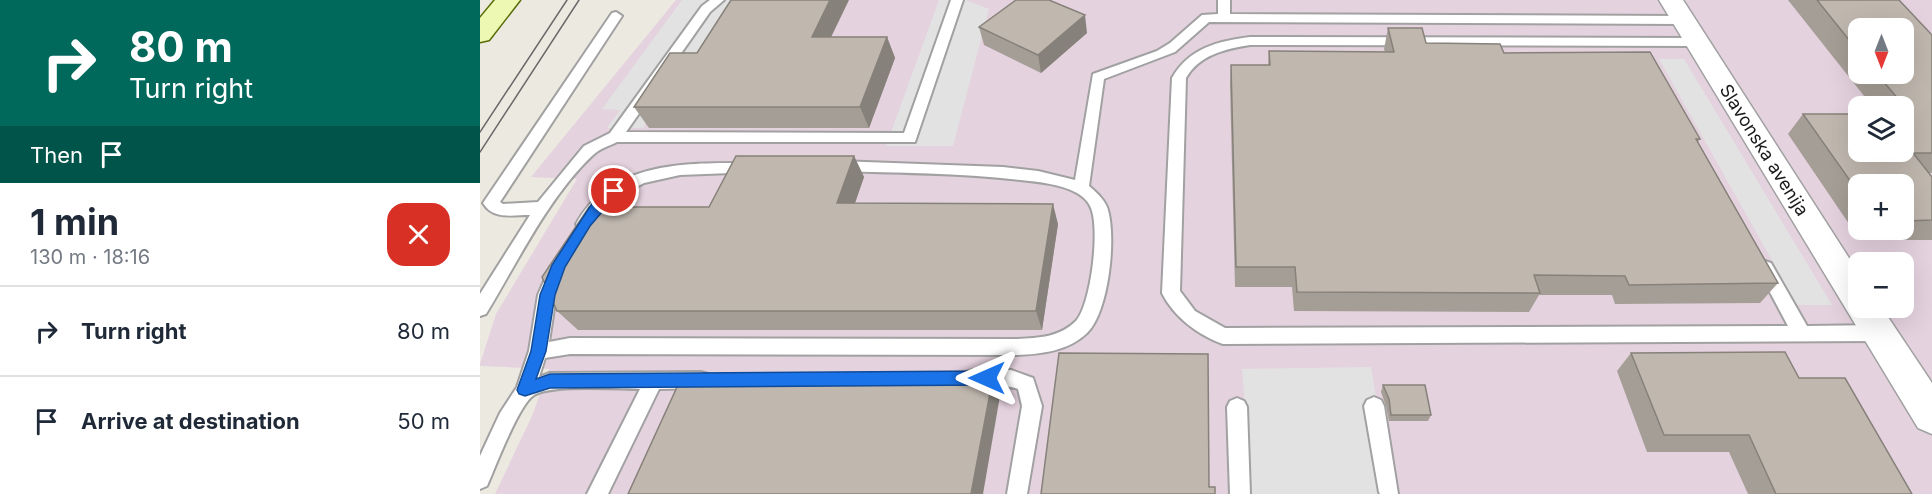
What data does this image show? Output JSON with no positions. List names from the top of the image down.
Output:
{
  "streets": {
    "street": ["Slavonska avenija"]
  },
  "north": "bottom",
  "page": {
    "turn": ["80 m", "Turn right"],
    "map_buttons": ["+", "−"],
    "then": "Then",
    "heading": ["1 min", "130 m · 18:16"],
    "list": [
      {
        "name": "Turn right",
        "value": "80 m"
      },
      {
        "name": "Arrive at destination",
        "value": "50 m"
      }
    ]
  }
}
